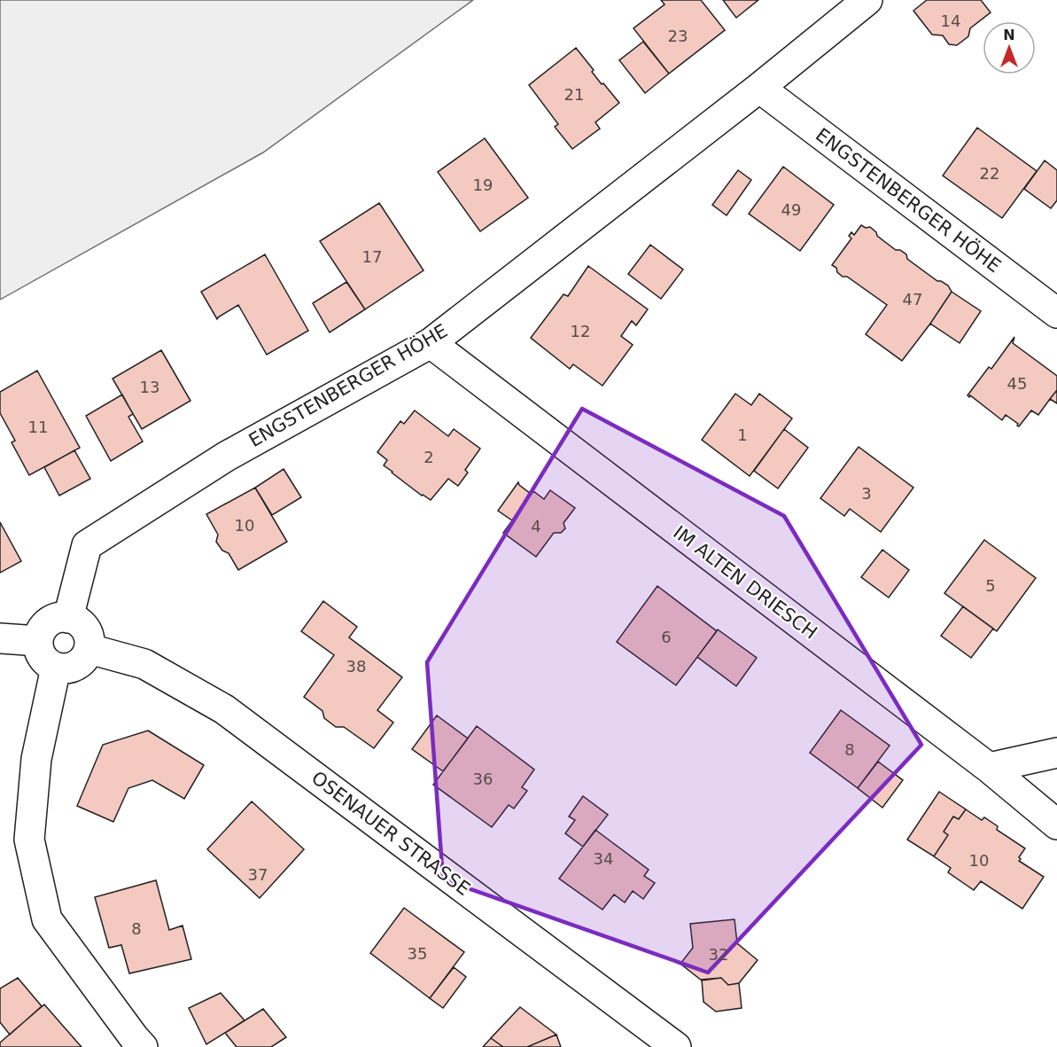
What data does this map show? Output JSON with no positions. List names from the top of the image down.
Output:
{
  "streets": {
    "street": ["ENGSTENBERGER HÖHE", "IM ALTEN DRIESCH", "OSENAUER STRASSE"]
  },
  "crossings": [
    ["ENGSTENBERGER HÖHE", "IM ALTEN DRIESCH"],
    ["ENGSTENBERGER HÖHE", "OSENAUER STRASSE"]
  ],
  "house_numbers": [
    "14",
    "23",
    "21",
    "22",
    "19",
    "49",
    "17",
    "47",
    "12",
    "45",
    "13",
    "11",
    "1",
    "2",
    "3",
    "10",
    "4",
    "5",
    "6",
    "38",
    "8",
    "36",
    "34",
    "10",
    "37",
    "8",
    "35",
    "32"
  ],
  "north": "top"
}
